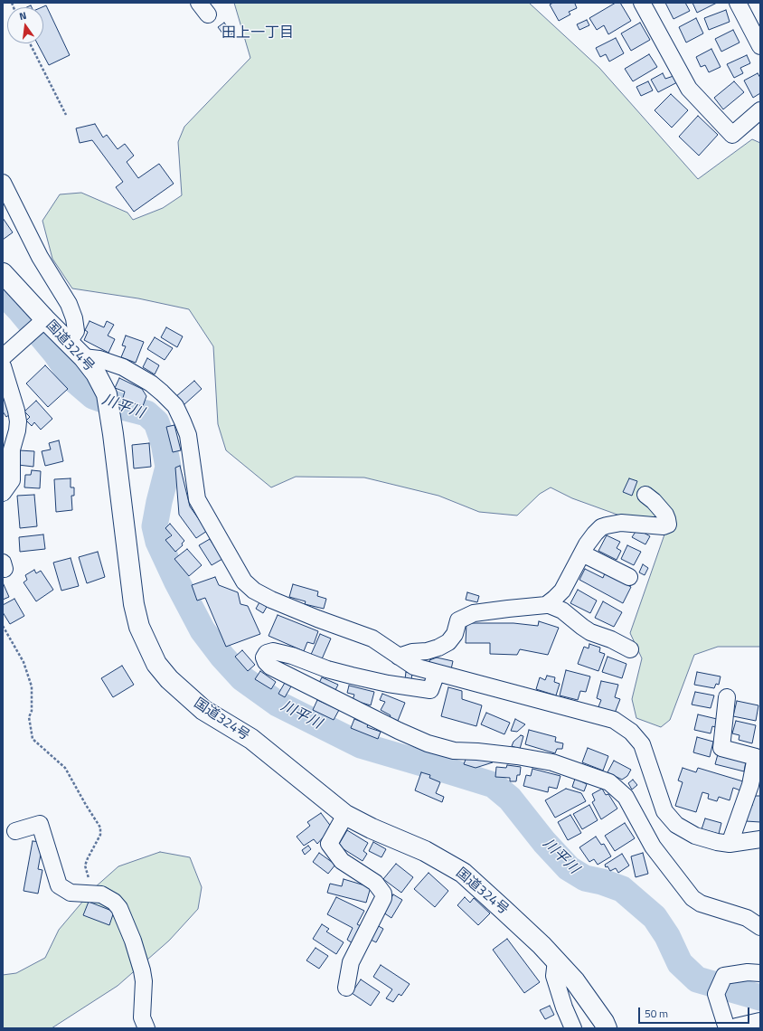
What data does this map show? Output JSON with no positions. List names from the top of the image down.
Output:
{
  "streets": {
    "highway": ["国道324号"]
  },
  "districts": ["田上一丁目"],
  "water": ["川平川"],
  "scale_bar": "50 m",
  "north": "top"
}
